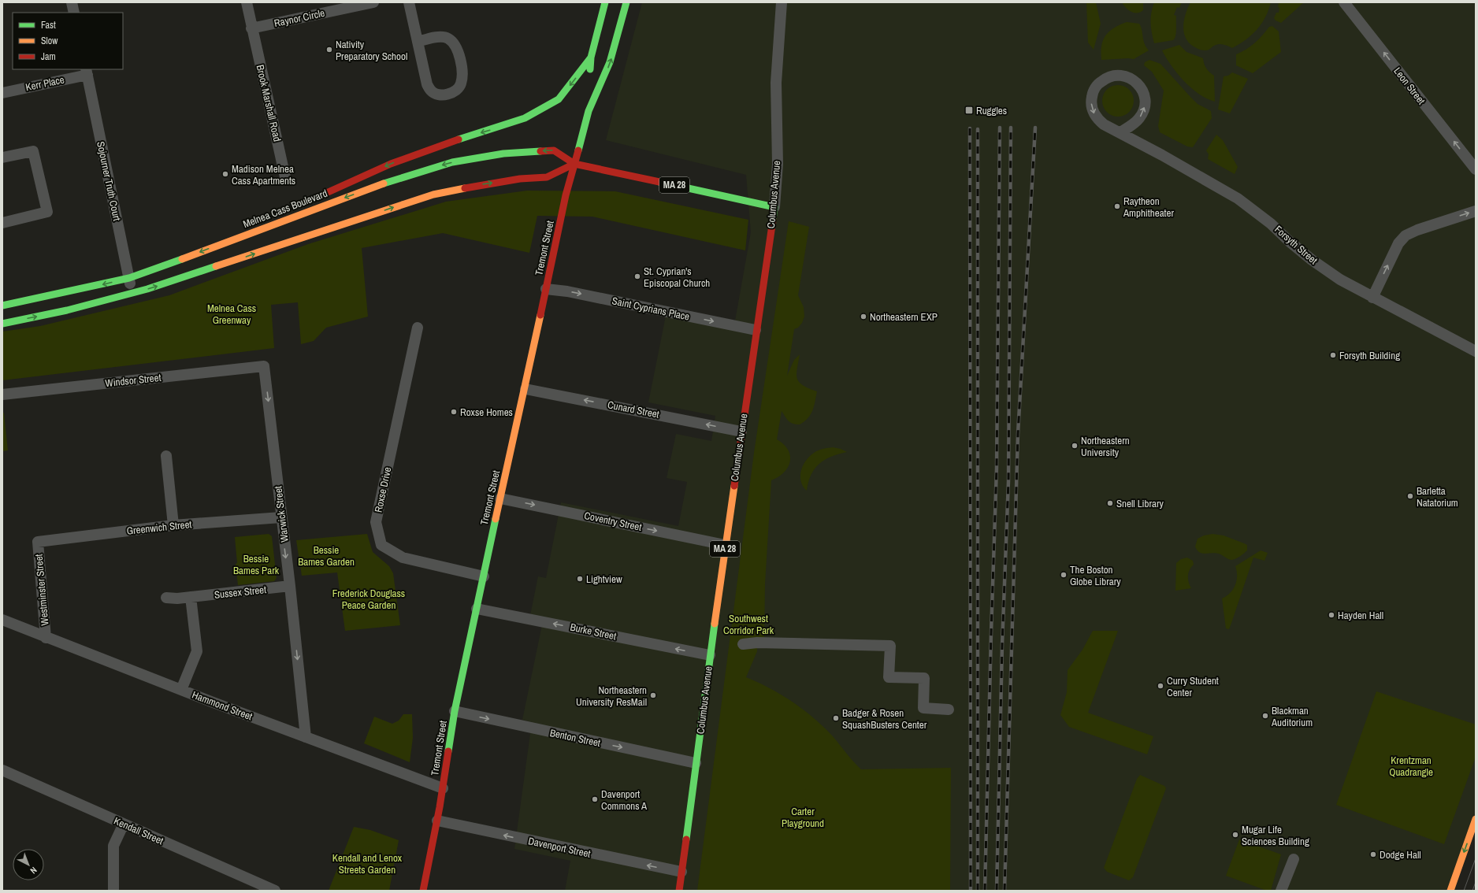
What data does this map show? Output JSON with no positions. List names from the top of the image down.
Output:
{
  "streets": {
    "main road": [
      "MA 28",
      "Columbus Avenue",
      "Melnea Cass Boulevard",
      "Tremont Street"
    ],
    "street": [
      "Raynor Circle",
      "Kerr Place",
      "Leon Street",
      "Brook Marshall Road",
      "Sojourner Truth Court",
      "Forsyth Street",
      "Saint Cyprians Place",
      "Windsor Street",
      "Cunard Street",
      "Roxse Drive",
      "Warwick Street",
      "Coventry Street",
      "Greenwich Street",
      "Westminster Street",
      "Sussex Street",
      "Burke Street",
      "Hammond Street",
      "Benton Street",
      "Kendall Street",
      "Davenport Street"
    ]
  },
  "crossings": [
    ["Raynor Circle", "Brook Marshall Road"],
    ["Kerr Place", "Sojourner Truth Court"],
    ["Sojourner Truth Court", "Melnea Cass Boulevard"],
    ["Columbus Avenue", "Melnea Cass Boulevard"],
    ["Columbus Avenue", "Saint Cyprians Place"],
    ["Columbus Avenue", "Cunard Street"],
    ["Columbus Avenue", "Coventry Street"],
    ["Columbus Avenue", "Burke Street"],
    ["Columbus Avenue", "Benton Street"],
    ["Columbus Avenue", "Davenport Street"],
    ["Melnea Cass Boulevard", "Tremont Street"],
    ["Tremont Street", "Saint Cyprians Place"],
    ["Tremont Street", "Cunard Street"],
    ["Tremont Street", "Roxse Drive"],
    ["Tremont Street", "Coventry Street"],
    ["Tremont Street", "Burke Street"],
    ["Tremont Street", "Hammond Street"],
    ["Tremont Street", "Benton Street"],
    ["Tremont Street", "Davenport Street"],
    ["Windsor Street", "Warwick Street"],
    ["Warwick Street", "Greenwich Street"],
    ["Warwick Street", "Sussex Street"],
    ["Warwick Street", "Hammond Street"],
    ["Greenwich Street", "Westminster Street"],
    ["Westminster Street", "Hammond Street"]
  ],
  "one_way": [
    "Leon Street",
    "Saint Cyprians Place",
    "Cunard Street",
    "Warwick Street",
    "Coventry Street",
    "Burke Street",
    "Benton Street",
    "Davenport Street"
  ],
  "parks": [
    "Melnea Cass Greenway",
    "Bessie Bames Garden",
    "Bessie Bames Park",
    "Frederick Douglass Peace Garden",
    "Southwest Corridor Park",
    "Krentzman Quadrangle",
    "Carter Playground",
    "Kendall and Lenox Streets Garden"
  ],
  "places": {
    "other": [
      "Nativity Preparatory School",
      "Madison Melnea Cass Apartments",
      "Raytheon Amphitheater",
      "St. Cyprian's Episcopal Church",
      "Northeastern EXP",
      "Forsyth Building",
      "Roxse Homes",
      "Northeastern University",
      "Barletta Natatorium",
      "Snell Library",
      "The Boston Globe Library",
      "Lightview",
      "Hayden Hall",
      "Curry Student Center",
      "Northeastern University ResMail",
      "Blackman Auditorium",
      "Badger & Rosen SquashBusters Center",
      "Davenport Commons A",
      "Mugar Life Sciences Building",
      "Dodge Hall"
    ],
    "transit": ["Ruggles"]
  },
  "legend": ["Fast", "Slow", "Jam"],
  "north": "bottom right"
}
